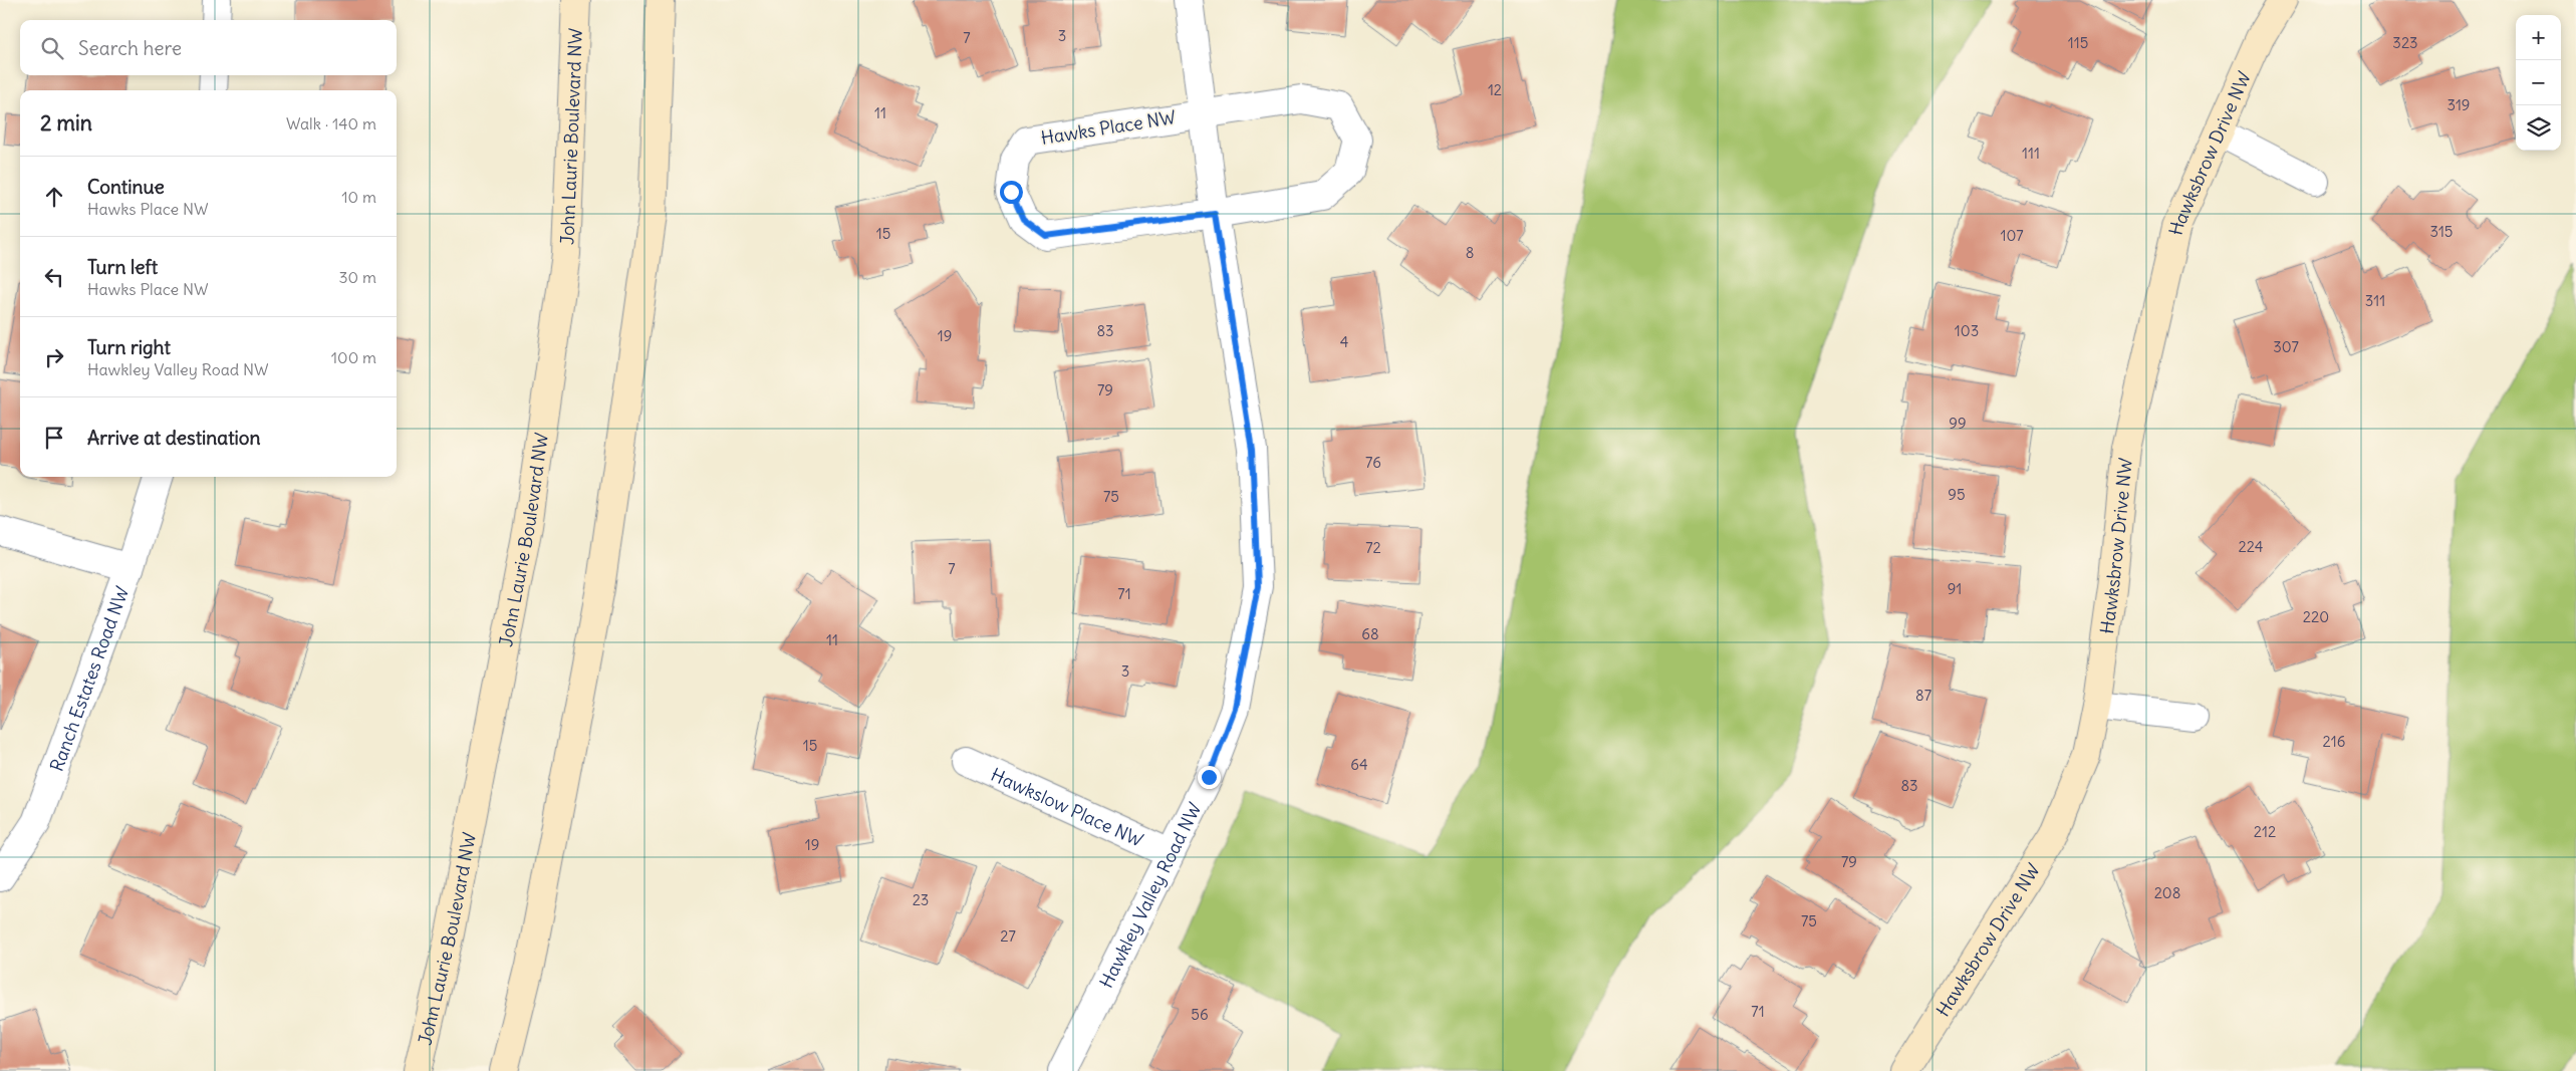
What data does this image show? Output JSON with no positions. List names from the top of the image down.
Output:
{
  "streets": {
    "main road": ["John Laurie Boulevard NW", "Hawksbrow Drive NW"],
    "street": [
      "Hawks Place NW",
      "Ranch Estates Road NW",
      "Hawkslow Place NW",
      "Hawkley Valley Road NW"
    ]
  },
  "crossings": [
    ["Hawks Place NW", "Hawkley Valley Road NW"],
    ["Hawkslow Place NW", "Hawkley Valley Road NW"]
  ],
  "house_numbers": [
    "3",
    "7",
    "115",
    "323",
    "12",
    "319",
    "11",
    "111",
    "315",
    "15",
    "107",
    "8",
    "311",
    "83",
    "103",
    "19",
    "4",
    "307",
    "79",
    "99",
    "76",
    "95",
    "75",
    "224",
    "72",
    "7",
    "91",
    "71",
    "220",
    "68",
    "11",
    "3",
    "87",
    "216",
    "15",
    "64",
    "83",
    "212",
    "19",
    "79",
    "208",
    "23",
    "75",
    "27",
    "71",
    "56"
  ],
  "page": {
    "map_buttons": ["+", "−"],
    "search": "Search here",
    "heading": ["2 min", "Walk · 140 m"],
    "list": [
      ["Continue", "Hawks Place NW", "10 m"],
      ["Turn left", "Hawks Place NW", "30 m"],
      ["Turn right", "Hawkley Valley Road NW", "100 m"],
      "Arrive at destination"
    ]
  }
}
